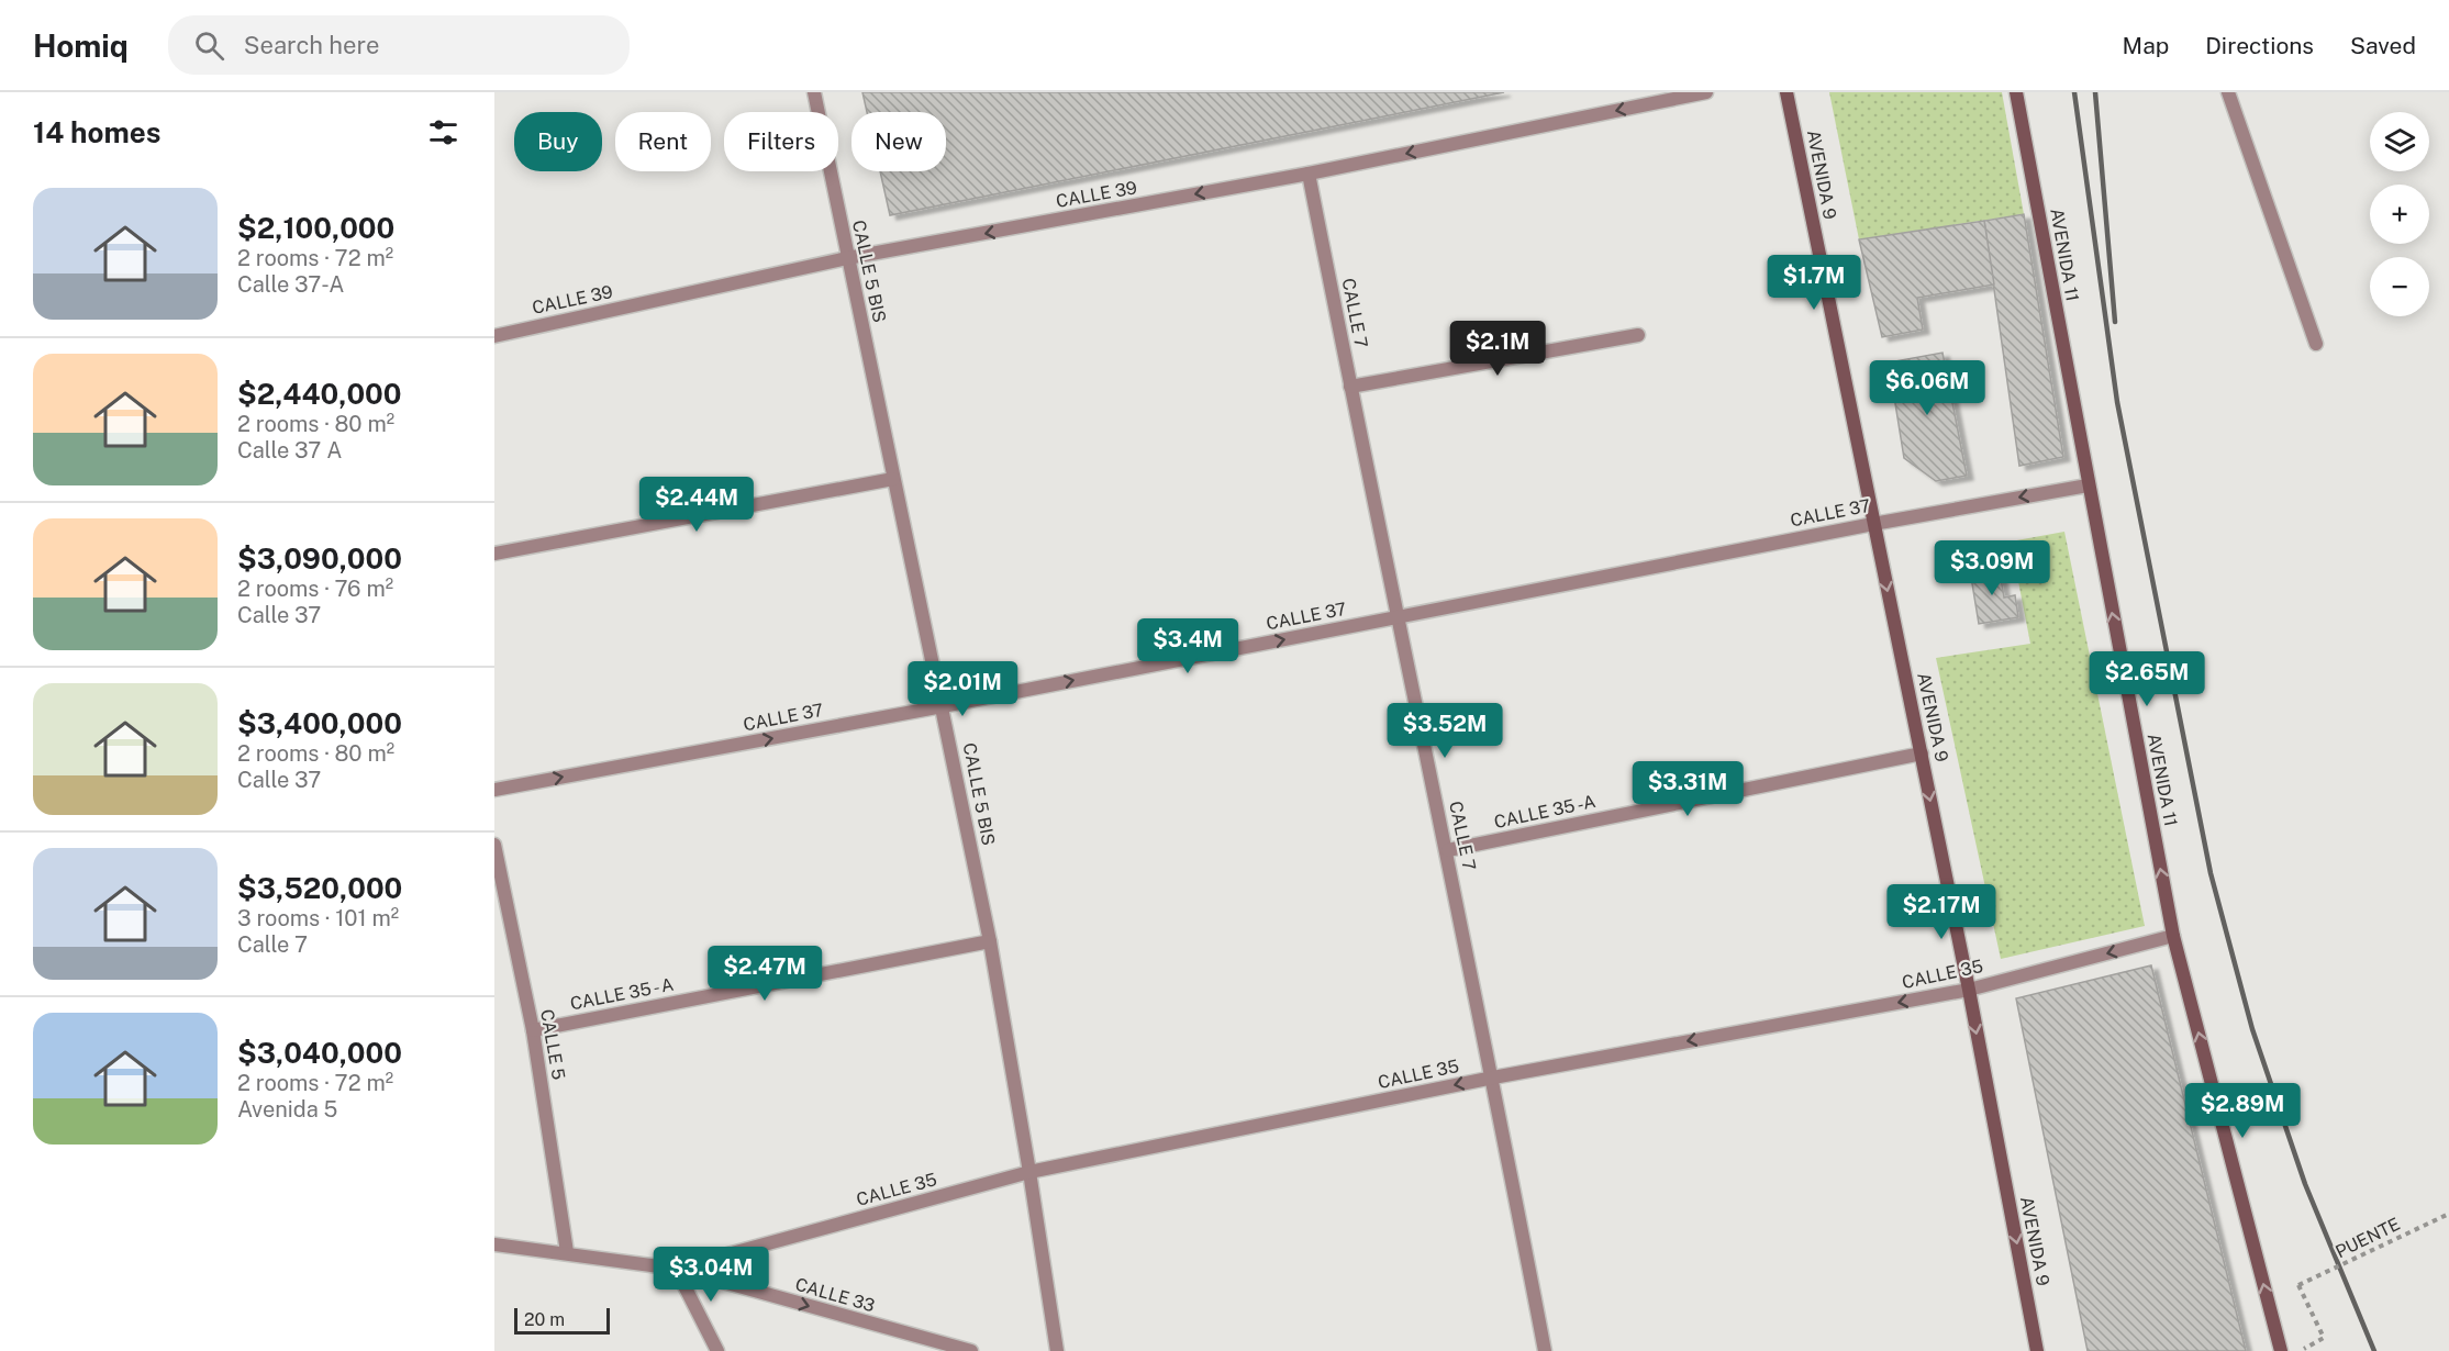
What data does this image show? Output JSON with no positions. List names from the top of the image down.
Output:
{
  "streets": {
    "main road": ["AVENIDA 9", "AVENIDA 11"],
    "street": [
      "CALLE 39",
      "CALLE 5 BIS",
      "CALLE 7",
      "CALLE 37",
      "CALLE 35 -A",
      "CALLE 35",
      "CALLE 35 - A",
      "CALLE 5",
      "CALLE 33"
    ],
    "path": ["PUENTE"]
  },
  "crossings": [
    ["AVENIDA 9", "CALLE 37"],
    ["AVENIDA 9", "CALLE 35 -A"],
    ["AVENIDA 9", "CALLE 35"],
    ["CALLE 39", "CALLE 5 BIS"],
    ["CALLE 39", "CALLE 7"],
    ["AVENIDA 11", "CALLE 37"],
    ["AVENIDA 11", "CALLE 35"],
    ["CALLE 5 BIS", "CALLE 37"],
    ["CALLE 5 BIS", "CALLE 35"],
    ["CALLE 5 BIS", "CALLE 35 - A"],
    ["CALLE 7", "CALLE 37"],
    ["CALLE 7", "CALLE 35 -A"],
    ["CALLE 7", "CALLE 35"],
    ["CALLE 35", "CALLE 33"],
    ["CALLE 35 - A", "CALLE 5"],
    ["CALLE 5", "CALLE 33"]
  ],
  "one_way": [
    "AVENIDA 9",
    "CALLE 39",
    "AVENIDA 11",
    "CALLE 35",
    "CALLE 33"
  ],
  "scale_bar": "20 m",
  "page": {
    "header": "Homiq",
    "search": "Search here",
    "nav": ["Map", "Directions", "Saved"],
    "heading": "14 homes",
    "map_buttons": ["+", "−"],
    "chip": [
      "Buy",
      "Rent",
      "Filters",
      "New"
    ],
    "list": [
      {
        "name": "$2,100,000",
        "note": "2 rooms · 72 m² · Calle 37-A"
      },
      {
        "name": "$2,440,000",
        "note": "2 rooms · 80 m² · Calle 37 A"
      },
      {
        "name": "$3,090,000",
        "note": "2 rooms · 76 m² · Calle 37"
      },
      {
        "name": "$3,400,000",
        "note": "2 rooms · 80 m² · Calle 37"
      },
      {
        "name": "$3,520,000",
        "note": "3 rooms · 101 m² · Calle 7"
      },
      {
        "name": "$3,040,000",
        "note": "2 rooms · 72 m² · Avenida 5"
      }
    ],
    "price": [
      "$1.7M",
      "$2.1M",
      "$6.06M",
      "$2.44M",
      "$3.09M",
      "$3.4M",
      "$2.65M",
      "$2.01M",
      "$3.52M",
      "$3.31M",
      "$2.17M",
      "$2.47M",
      "$2.89M",
      "$3.04M"
    ],
    "scale": "20 m"
  }
}
